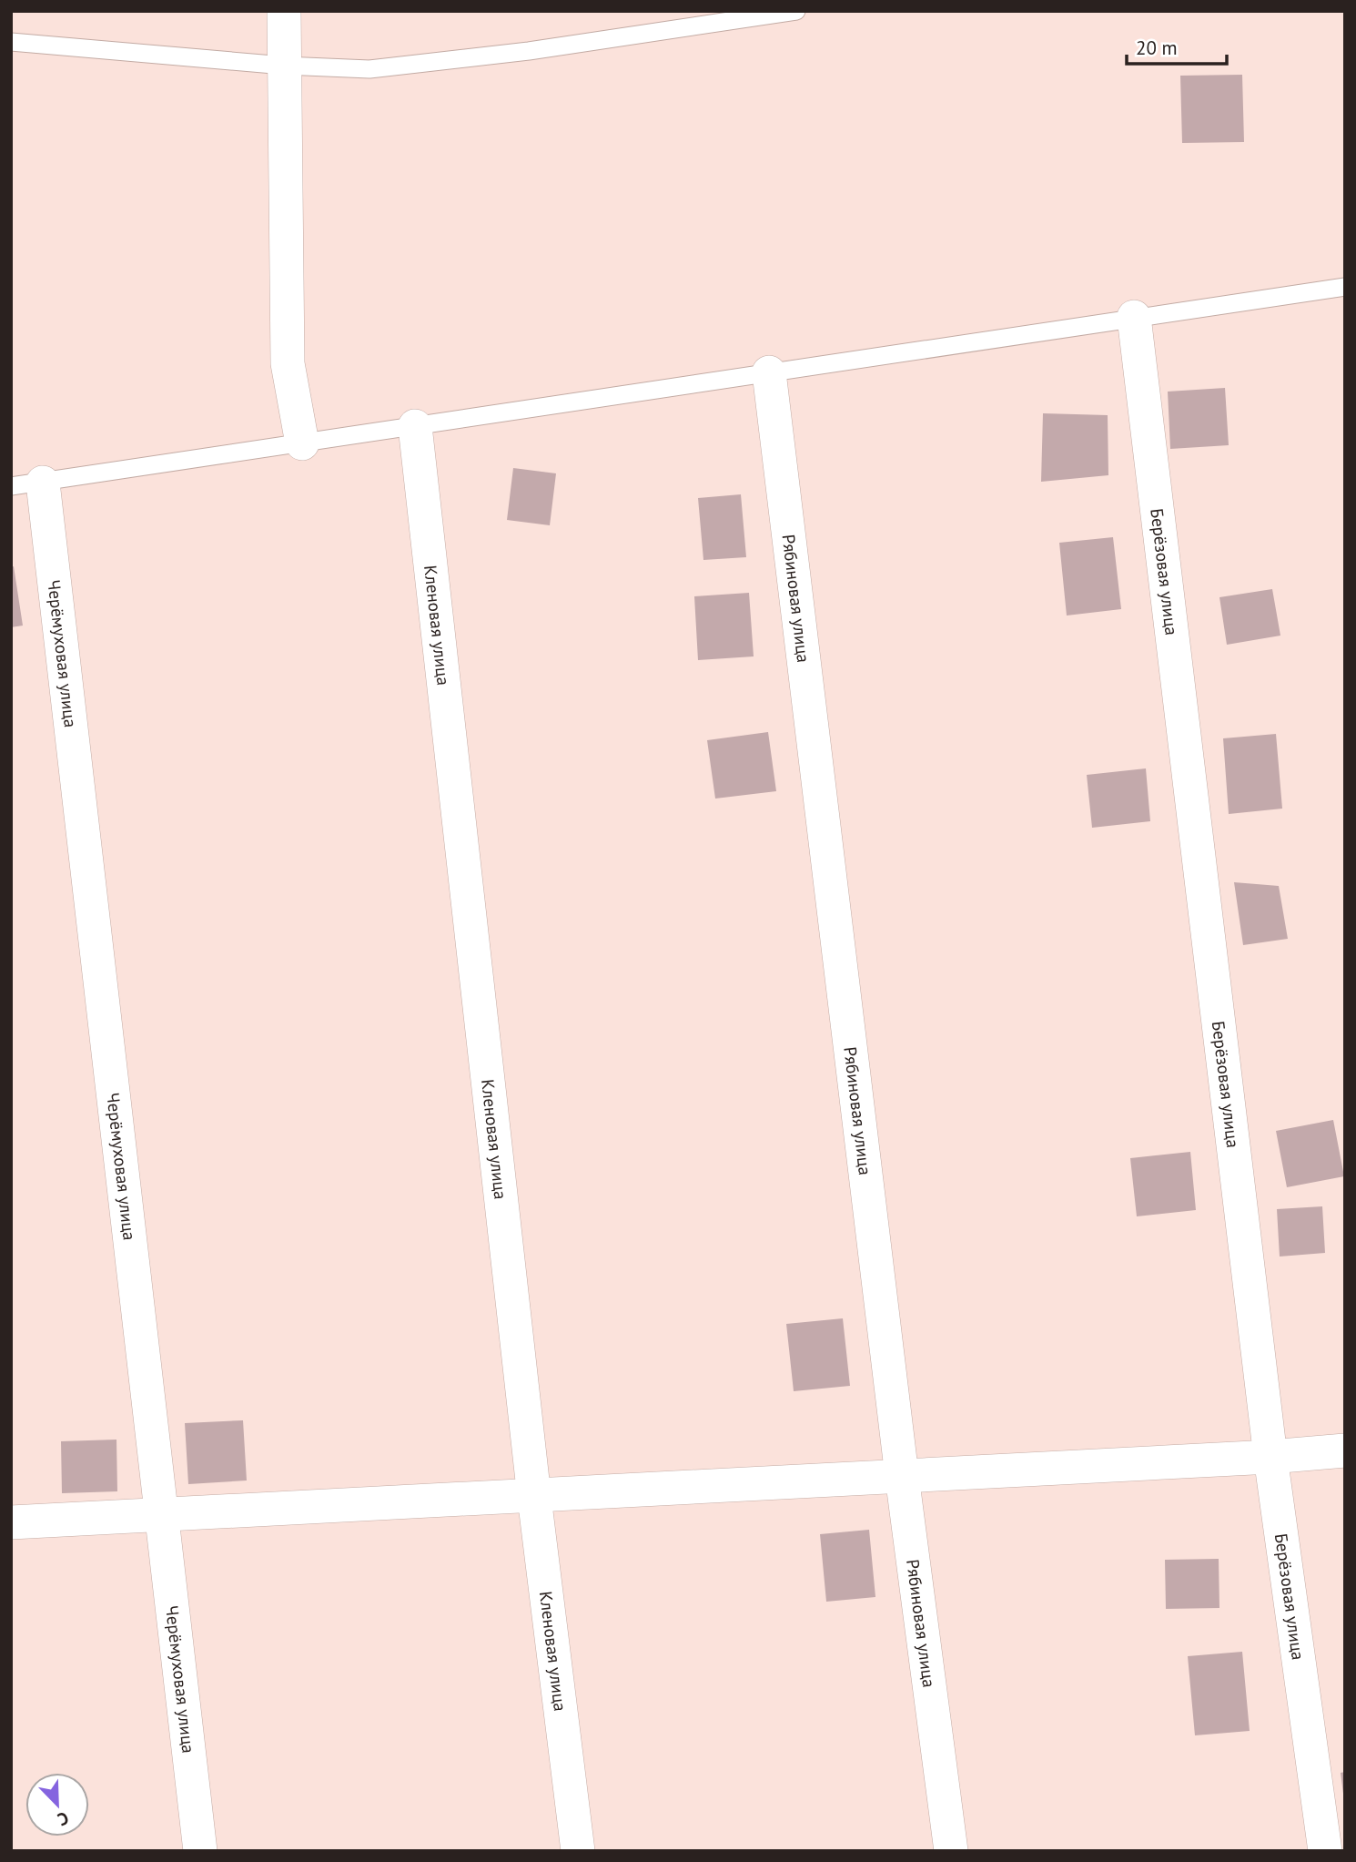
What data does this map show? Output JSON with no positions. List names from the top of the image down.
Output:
{
  "streets": {
    "street": [
      "Берёзовая улица",
      "Рябиновая улица",
      "Кленовая улица",
      "Черёмуховая улица"
    ]
  },
  "scale_bar": "20 m",
  "north": "bottom right"
}
